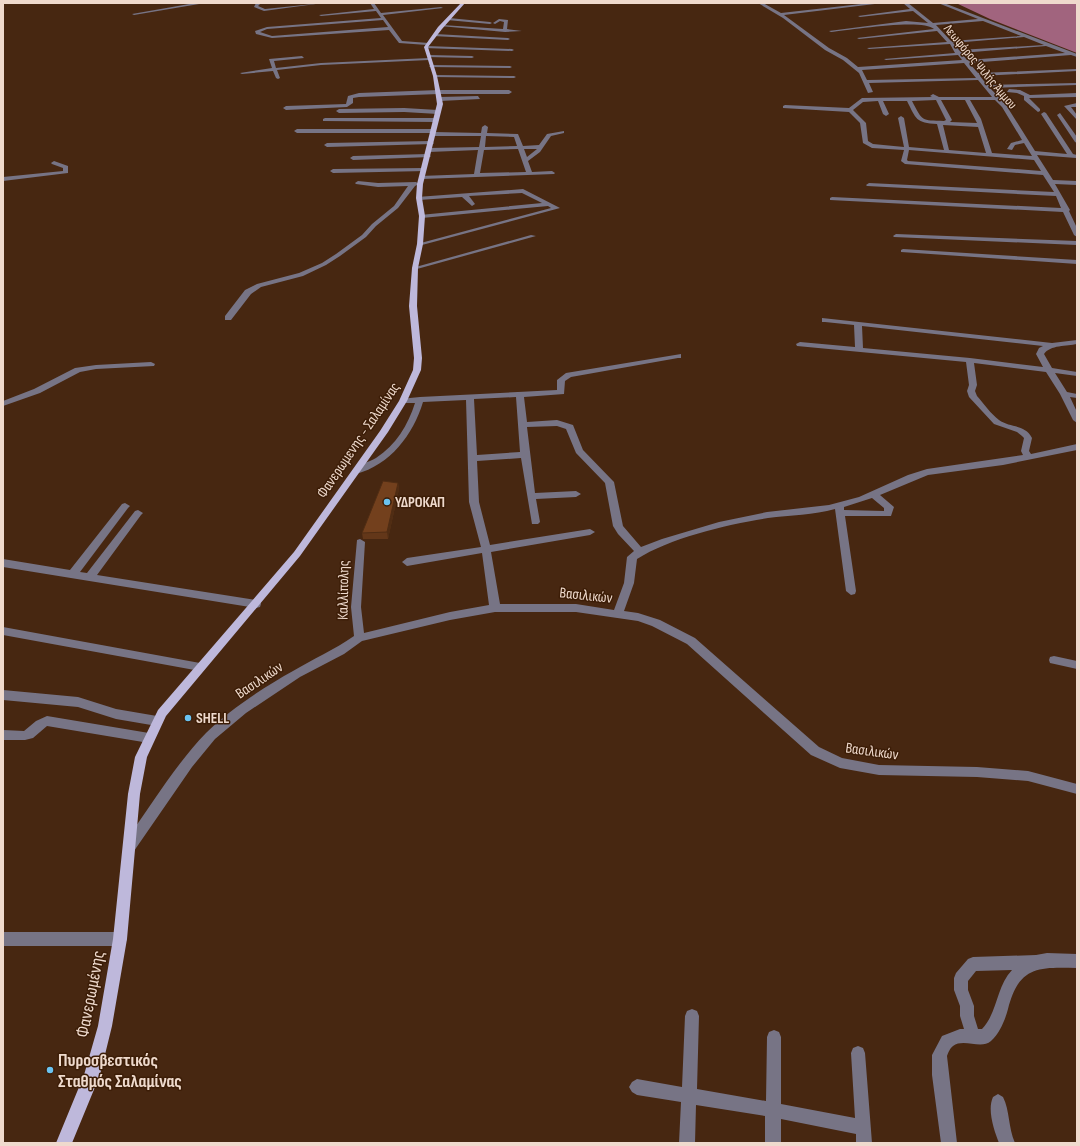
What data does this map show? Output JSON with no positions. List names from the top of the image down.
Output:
{
  "streets": {
    "main road": ["Φανερωμενης - Σαλαμίνας", "Φανερωμένης"],
    "street": ["Λεωφόρος Ψιλής Άμμου", "Καλλίπολης", "Βασιλικών"]
  },
  "crossings": [
    ["Φανερωμενης - Σαλαμίνας", "Βασιλικών"],
    ["Φανερωμενης - Σαλαμίνας", "Φανερωμένης"],
    ["Καλλίπολης", "Βασιλικών"],
    ["Βασιλικών", "Φανερωμένης"]
  ],
  "places": ["ΥΔΡΟΚΑΠ", "SHELL", "Πυροσβεστικός Σταθμός Σαλαμίνας"]
}
